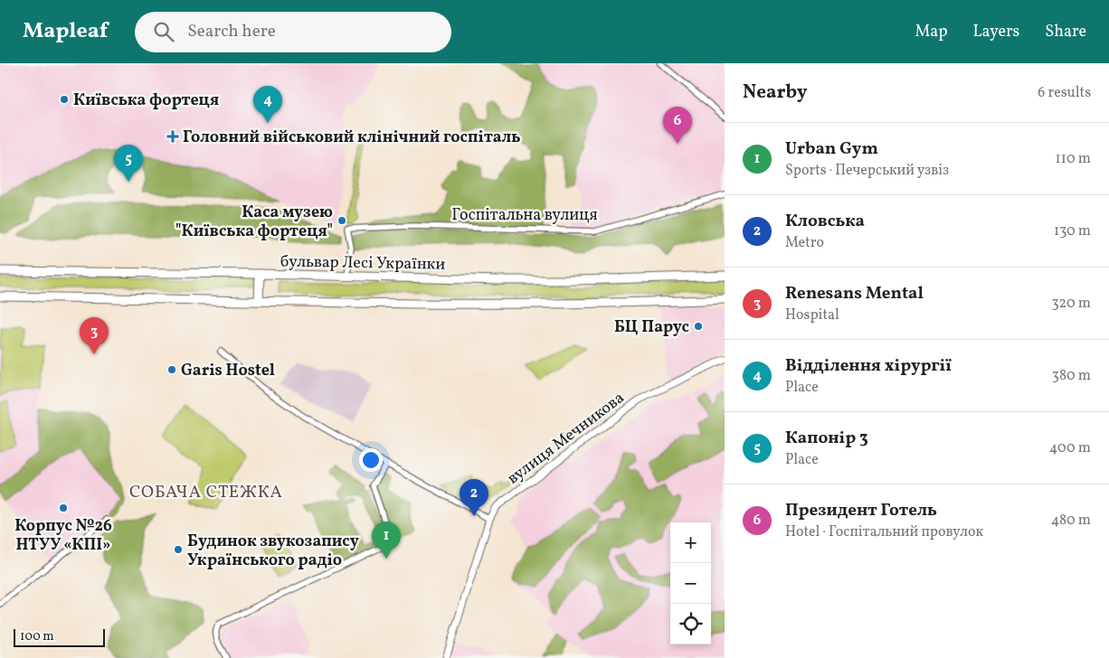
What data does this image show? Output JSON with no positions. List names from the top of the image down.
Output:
{
  "streets": {
    "main road": ["бульвар Лесі Українки"],
    "street": ["Госпітальна вулиця", "вулиця Мечникова"]
  },
  "crossings": [
    ["Госпітальна вулиця", "бульвар Лесі Українки"]
  ],
  "districts": ["СОБАЧА СТЕЖКА"],
  "places": {
    "other": [
      "Київська фортеця",
      "Каса музею \"Київська фортеця\"",
      "БЦ Парус",
      "Garis Hostel",
      "Корпус №26 НТУУ «КПІ»",
      "Будинок звукозапису Українського радіо"
    ],
    "health": ["Головний військовий клінічний госпіталь"]
  },
  "scale_bar": "100 m",
  "page": {
    "header": "Mapleaf",
    "search": "Search here",
    "nav": ["Map", "Layers", "Share"],
    "heading": ["Nearby", "6 results"],
    "pins": [
      "4",
      "6",
      "5",
      "3",
      "2",
      "1"
    ],
    "list": [
      {
        "mark": "1",
        "name": "Urban Gym",
        "note": "Sports · Печерський узвіз",
        "value": "110 m"
      },
      {
        "mark": "2",
        "name": "Кловська",
        "note": "Metro",
        "value": "130 m"
      },
      {
        "mark": "3",
        "name": "Renesans Mental",
        "note": "Hospital",
        "value": "320 m"
      },
      {
        "mark": "4",
        "name": "Відділення хірургії",
        "note": "Place",
        "value": "380 m"
      },
      {
        "mark": "5",
        "name": "Капонір 3",
        "note": "Place",
        "value": "400 m"
      },
      {
        "mark": "6",
        "name": "Президент Готель",
        "note": "Hotel · Госпітальний провулок",
        "value": "480 m"
      }
    ],
    "map_buttons": ["+", "−"],
    "scale": "100 m"
  }
}
